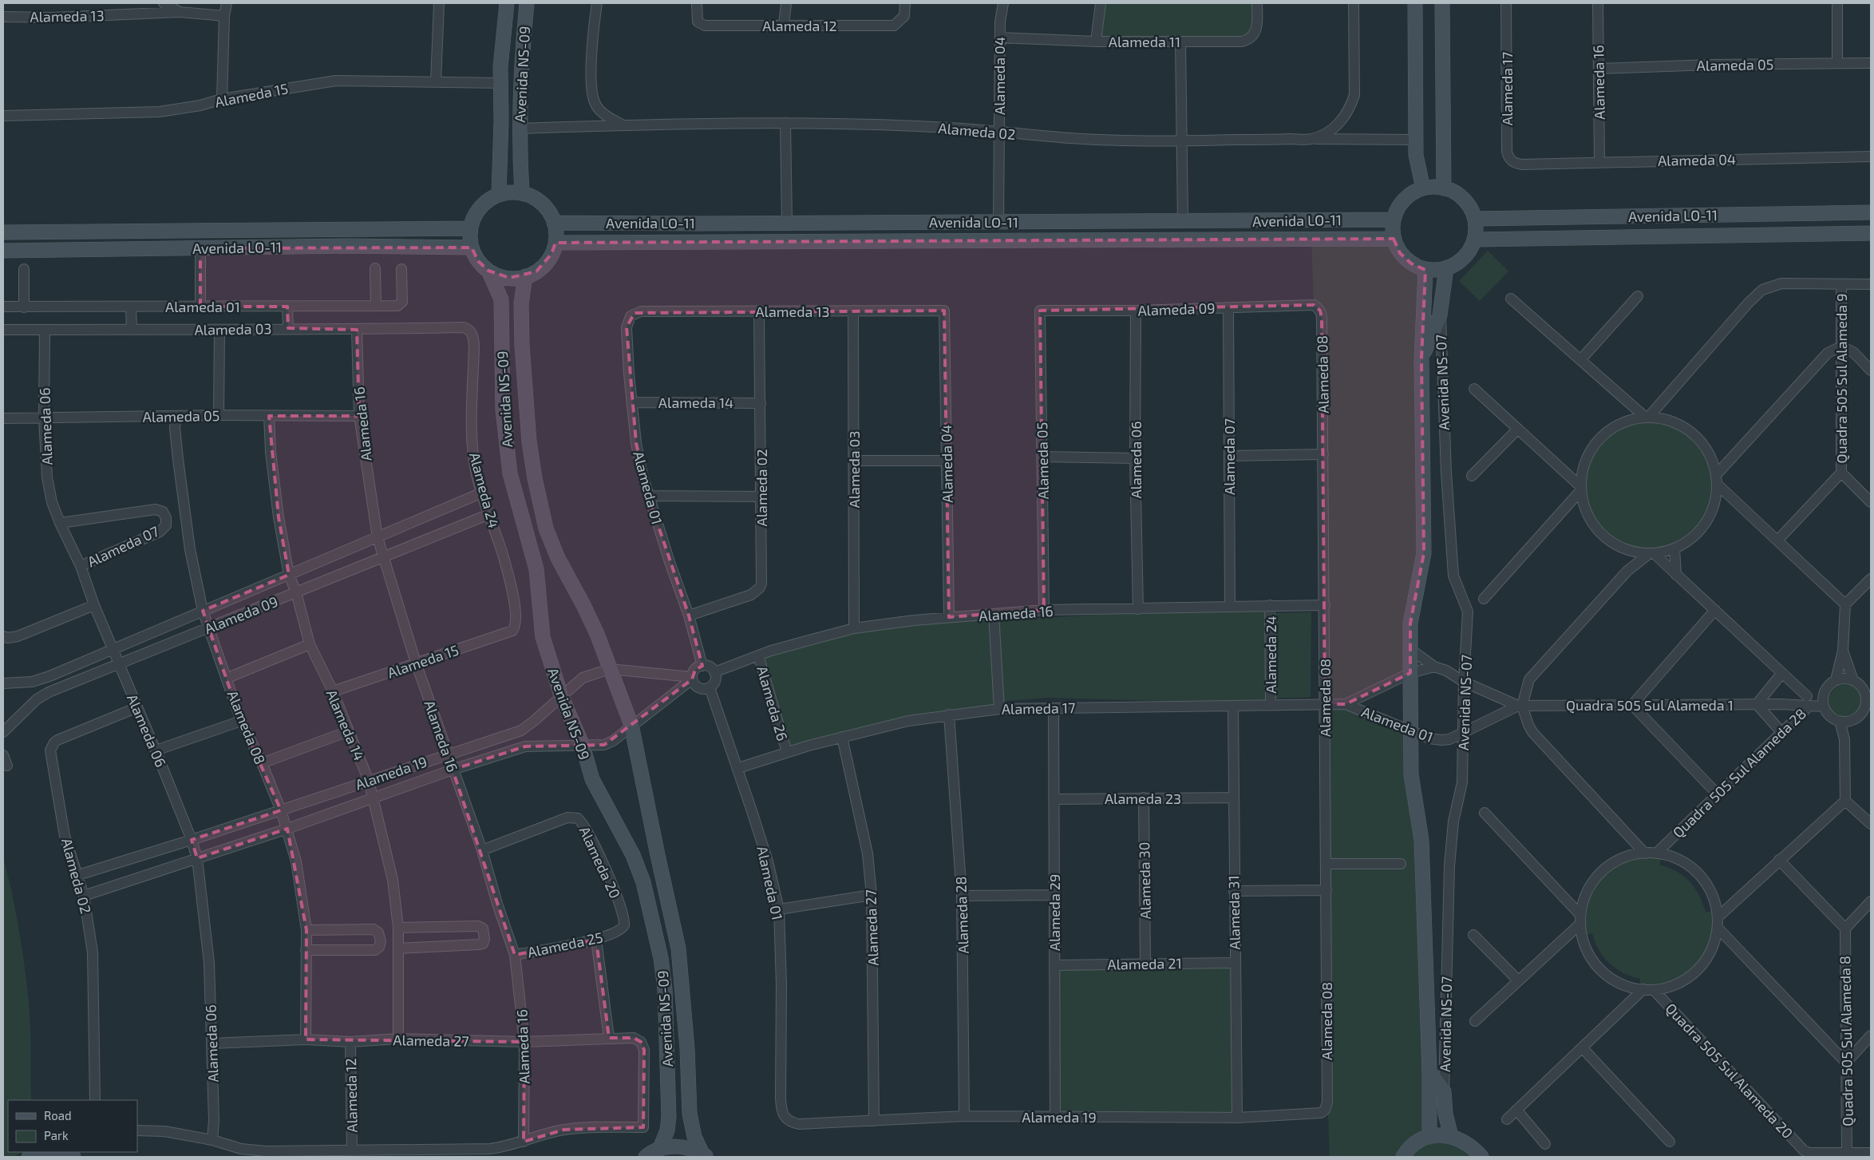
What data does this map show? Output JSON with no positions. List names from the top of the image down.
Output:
{
  "streets": {
    "street": [
      "Alameda 13",
      "Alameda 12",
      "Alameda 11",
      "Alameda 05",
      "Avenida NS-09",
      "Alameda 04",
      "Alameda 16",
      "Alameda 17",
      "Alameda 15",
      "Alameda 02",
      "Avenida LO-11",
      "Alameda 01",
      "Alameda 09",
      "Alameda 03",
      "Alameda 08",
      "Quadra 505 Sul Alameda 9",
      "Avenida NS-07",
      "Alameda 14",
      "Alameda 06",
      "Alameda 07",
      "Alameda 24",
      "Alameda 26",
      "Quadra 505 Sul Alameda 1",
      "Alameda 19",
      "Quadra 505 Sul Alameda 28",
      "Alameda 23",
      "Alameda 20",
      "Alameda 30",
      "Alameda 29",
      "Alameda 31",
      "Alameda 28",
      "Alameda 27",
      "Alameda 25",
      "Alameda 21",
      "Quadra 505 Sul Alameda 8",
      "Quadra 505 Sul Alameda 20"
    ]
  },
  "crossings": [
    ["Alameda 13", "Alameda 04"],
    ["Alameda 13", "Alameda 02"],
    ["Alameda 13", "Alameda 01"],
    ["Alameda 13", "Alameda 03"],
    ["Alameda 12", "Alameda 27"],
    ["Alameda 11", "Alameda 04"],
    ["Alameda 05", "Alameda 16"],
    ["Alameda 05", "Alameda 09"],
    ["Alameda 05", "Alameda 08"],
    ["Alameda 05", "Alameda 14"],
    ["Alameda 05", "Alameda 06"],
    ["Avenida NS-09", "Alameda 15"],
    ["Avenida NS-09", "Avenida LO-11"],
    ["Avenida NS-09", "Alameda 19"],
    ["Alameda 04", "Alameda 16"],
    ["Alameda 04", "Alameda 17"],
    ["Alameda 04", "Alameda 02"],
    ["Alameda 04", "Avenida LO-11"],
    ["Alameda 16", "Alameda 15"],
    ["Alameda 16", "Alameda 01"],
    ["Alameda 16", "Alameda 09"],
    ["Alameda 16", "Alameda 03"],
    ["Alameda 16", "Alameda 08"],
    ["Alameda 16", "Alameda 06"],
    ["Alameda 16", "Alameda 07"],
    ["Alameda 16", "Alameda 24"],
    ["Alameda 16", "Alameda 26"],
    ["Alameda 16", "Alameda 19"],
    ["Alameda 16", "Alameda 20"],
    ["Alameda 16", "Alameda 27"],
    ["Alameda 16", "Alameda 25"],
    ["Alameda 17", "Alameda 01"],
    ["Alameda 17", "Alameda 08"],
    ["Alameda 17", "Alameda 24"],
    ["Alameda 17", "Alameda 26"],
    ["Alameda 17", "Alameda 29"],
    ["Alameda 17", "Alameda 31"],
    ["Alameda 17", "Alameda 28"],
    ["Alameda 17", "Alameda 27"],
    ["Alameda 15", "Alameda 14"],
    ["Alameda 15", "Alameda 24"],
    ["Alameda 02", "Alameda 01"],
    ["Alameda 02", "Alameda 14"],
    ["Alameda 02", "Alameda 06"],
    ["Alameda 02", "Alameda 19"],
    ["Avenida LO-11", "Avenida NS-07"],
    ["Alameda 01", "Avenida NS-07"],
    ["Alameda 01", "Alameda 14"],
    ["Alameda 01", "Quadra 505 Sul Alameda 1"],
    ["Alameda 01", "Alameda 19"],
    ["Alameda 09", "Alameda 08"],
    ["Alameda 09", "Alameda 14"],
    ["Alameda 09", "Alameda 06"],
    ["Alameda 09", "Alameda 07"],
    ["Alameda 09", "Alameda 24"],
    ["Alameda 03", "Alameda 06"],
    ["Alameda 03", "Alameda 24"],
    ["Alameda 08", "Alameda 19"],
    ["Alameda 08", "Alameda 27"],
    ["Alameda 14", "Alameda 19"],
    ["Alameda 14", "Alameda 27"],
    ["Alameda 06", "Alameda 07"],
    ["Alameda 06", "Alameda 19"],
    ["Alameda 06", "Alameda 27"],
    ["Quadra 505 Sul Alameda 1", "Quadra 505 Sul Alameda 28"],
    ["Alameda 19", "Alameda 29"],
    ["Alameda 19", "Alameda 31"],
    ["Alameda 19", "Alameda 28"],
    ["Alameda 19", "Alameda 27"],
    ["Quadra 505 Sul Alameda 28", "Quadra 505 Sul Alameda 20"],
    ["Alameda 23", "Alameda 30"],
    ["Alameda 23", "Alameda 29"],
    ["Alameda 23", "Alameda 31"],
    ["Alameda 20", "Alameda 25"],
    ["Alameda 30", "Alameda 21"],
    ["Alameda 29", "Alameda 21"],
    ["Alameda 31", "Alameda 21"],
    ["Quadra 505 Sul Alameda 8", "Quadra 505 Sul Alameda 20"]
  ],
  "legend": ["Road", "Park"]
}
